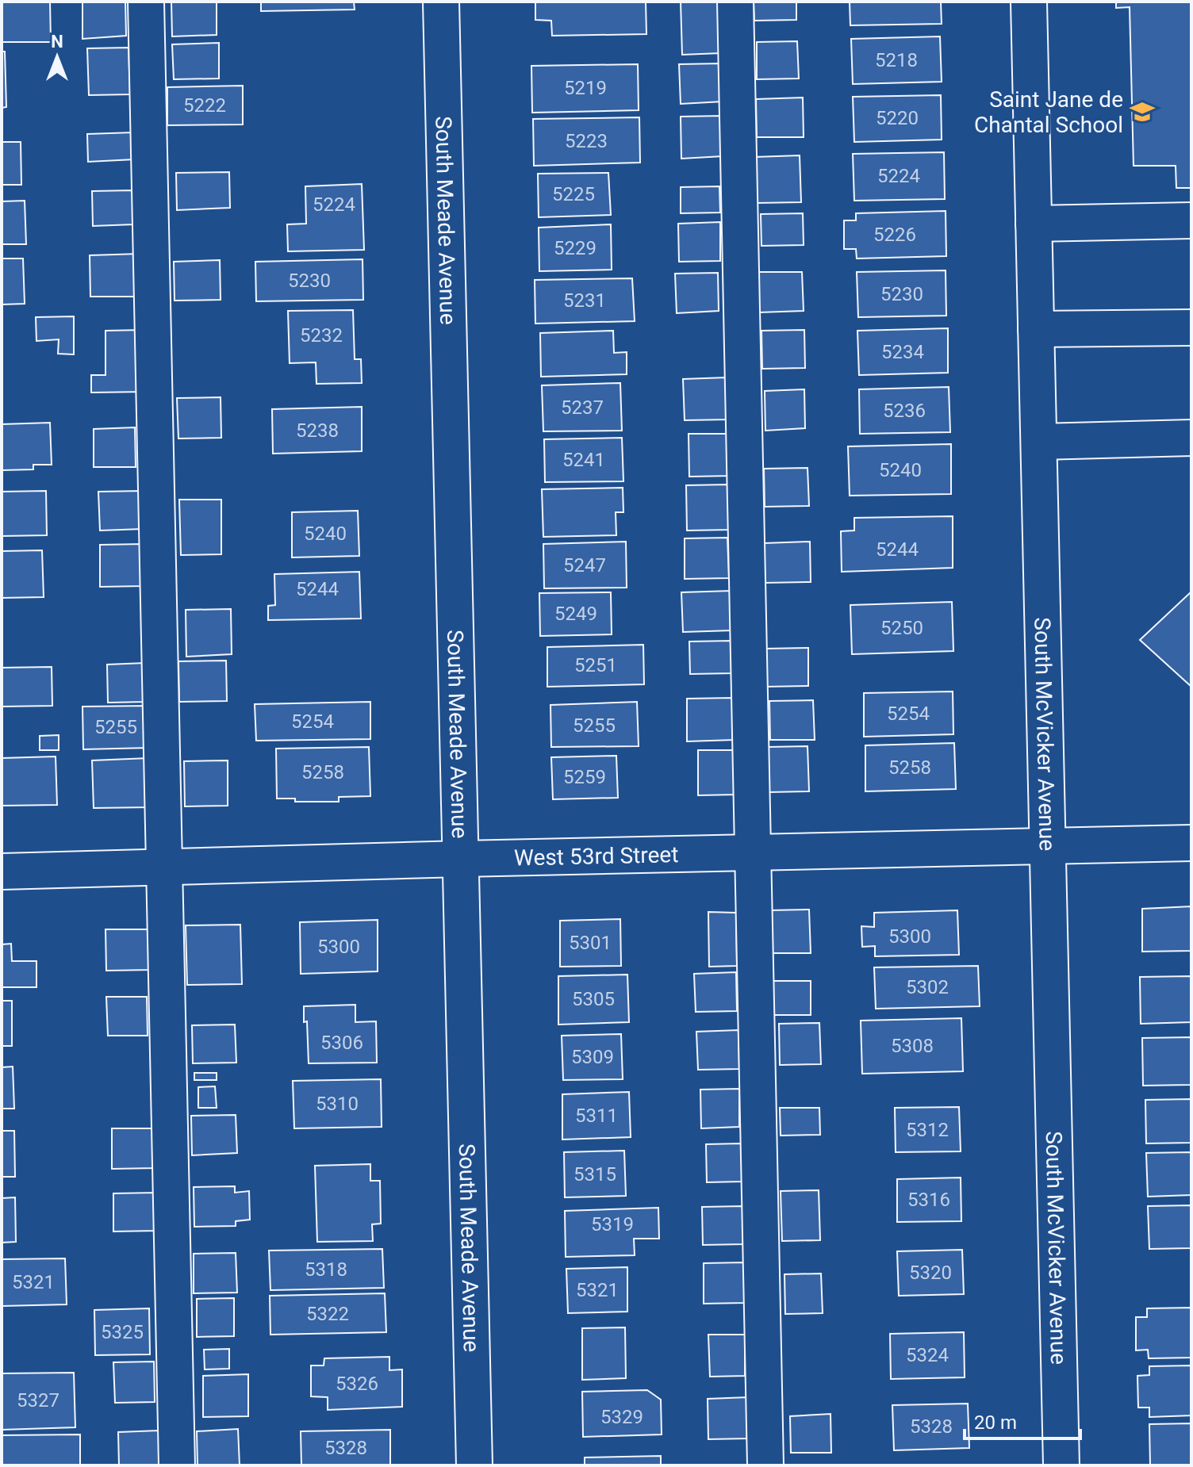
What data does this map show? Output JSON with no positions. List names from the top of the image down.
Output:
{
  "streets": {
    "street": ["South Meade Avenue", "South McVicker Avenue", "West 53rd Street"]
  },
  "crossings": [
    ["South Meade Avenue", "West 53rd Street"],
    ["South McVicker Avenue", "West 53rd Street"]
  ],
  "places": {
    "school or university": ["Saint Jane de Chantal School"]
  },
  "house_numbers": [
    "5218",
    "5219",
    "5222",
    "5220",
    "5223",
    "5224",
    "5225",
    "5224",
    "5226",
    "5229",
    "5230",
    "5230",
    "5231",
    "5232",
    "5234",
    "5237",
    "5236",
    "5238",
    "5241",
    "5240",
    "5240",
    "5244",
    "5247",
    "5244",
    "5249",
    "5250",
    "5251",
    "5254",
    "5254",
    "5255",
    "5255",
    "5258",
    "5258",
    "5259",
    "5300",
    "5301",
    "5300",
    "5302",
    "5305",
    "5306",
    "5308",
    "5309",
    "5310",
    "5311",
    "5312",
    "5315",
    "5316",
    "5319",
    "5318",
    "5320",
    "5321",
    "5321",
    "5322",
    "5325",
    "5324",
    "5326",
    "5327",
    "5329",
    "5328",
    "5328"
  ],
  "scale_bar": "20 m",
  "north": "top"
}
